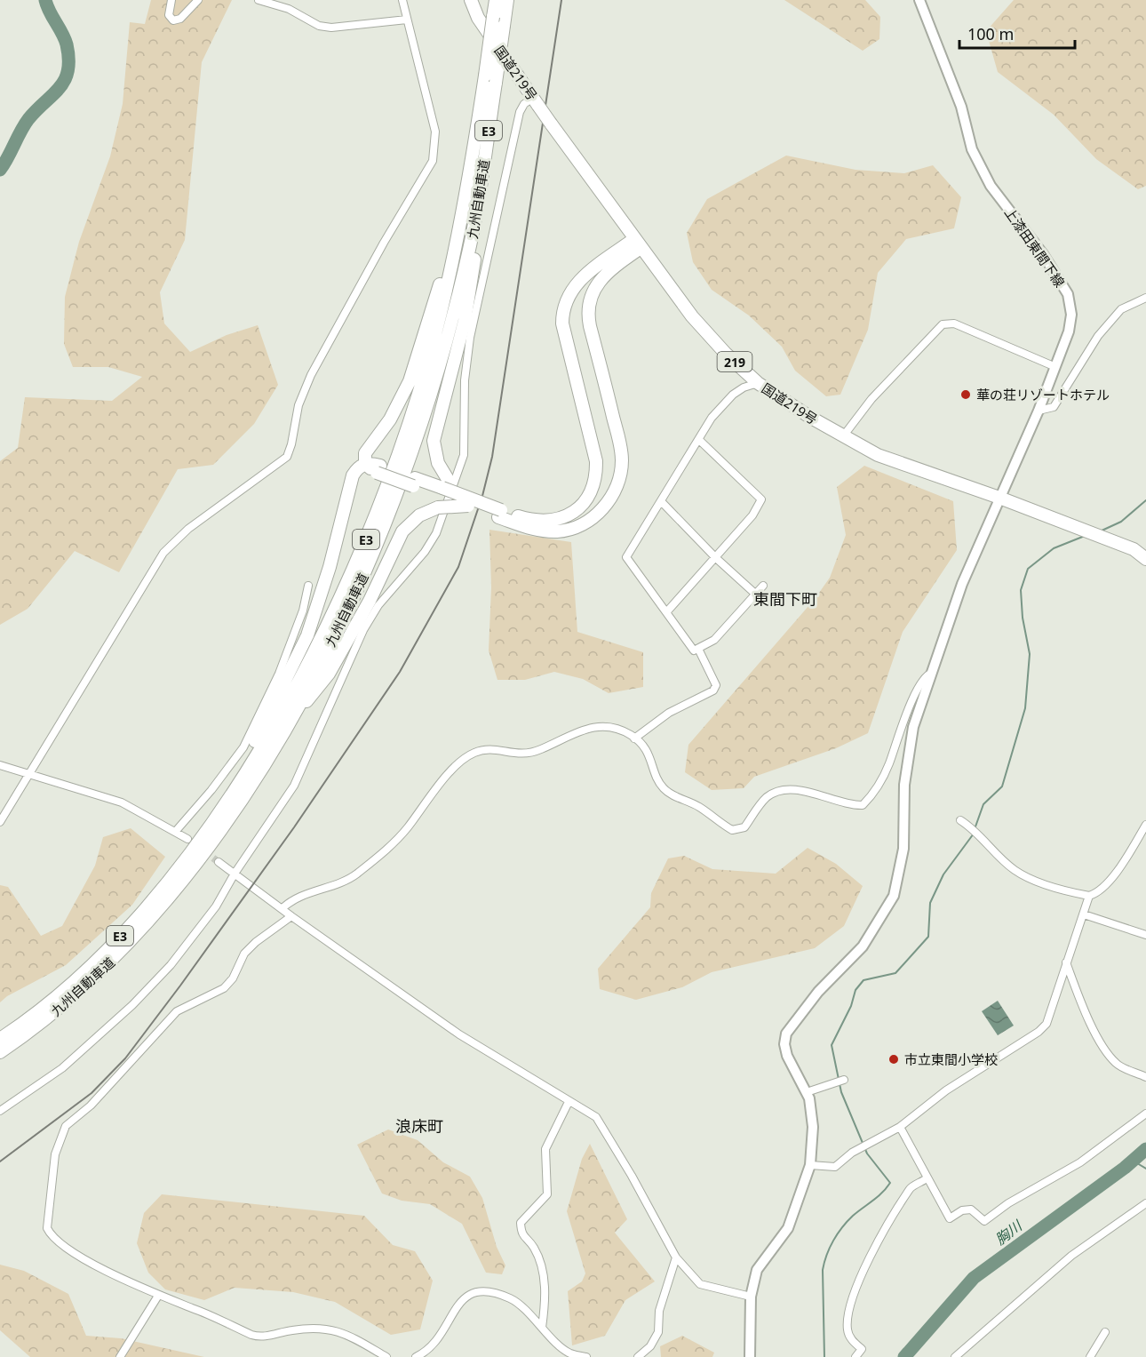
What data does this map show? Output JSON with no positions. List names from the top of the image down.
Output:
{
  "streets": {
    "highway": [
      "国道219号",
      "E3",
      "九州自動車道",
      "219"
    ],
    "street": ["上漆田東間下線"]
  },
  "crossings": [
    ["国道219号", "上漆田東間下線"]
  ],
  "districts": ["東間下町", "浪床町"],
  "water": ["胸川"],
  "places": ["華の荘リゾートホテル", "市立東間小学校"],
  "scale_bar": "100 m"
}
